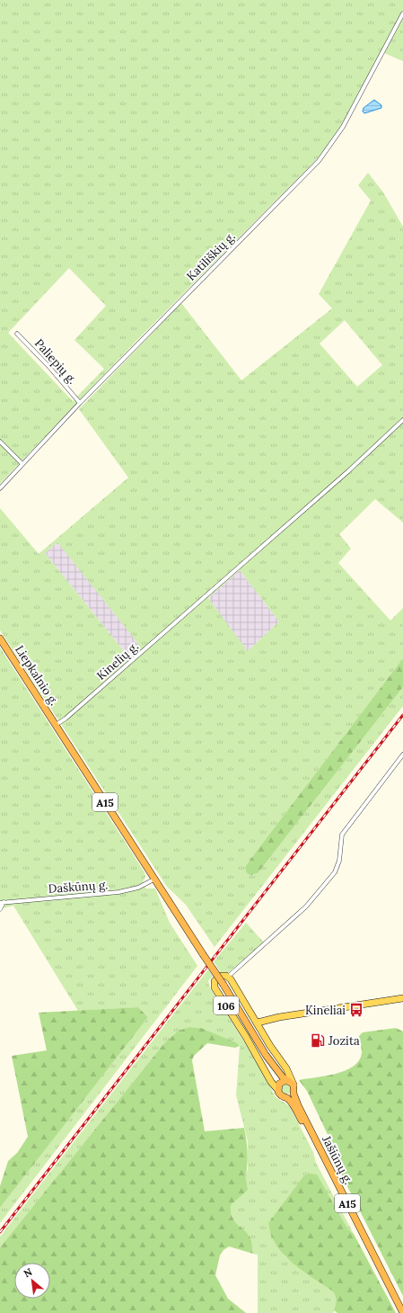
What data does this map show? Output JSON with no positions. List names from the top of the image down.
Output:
{
  "streets": {
    "highway": ["Liepkalnio g.", "A15", "Jašiūnų g."],
    "main road": ["106"],
    "street": [
      "Katiliškių g.",
      "Paliepių g.",
      "Kinelių g.",
      "Daškūnų g."
    ]
  },
  "crossings": [
    ["Katiliškių g.", "Paliepių g."],
    ["Kinelių g.", "Liepkalnio g."],
    ["Kinelių g.", "A15"],
    ["Liepkalnio g.", "A15"],
    ["A15", "Daškūnų g."],
    ["A15", "106"],
    ["A15", "Jašiūnų g."],
    ["106", "Jašiūnų g."]
  ],
  "places": {
    "bus stop": ["Kineliai"],
    "fuel station": ["Jozita"]
  },
  "north": "top left"
}
